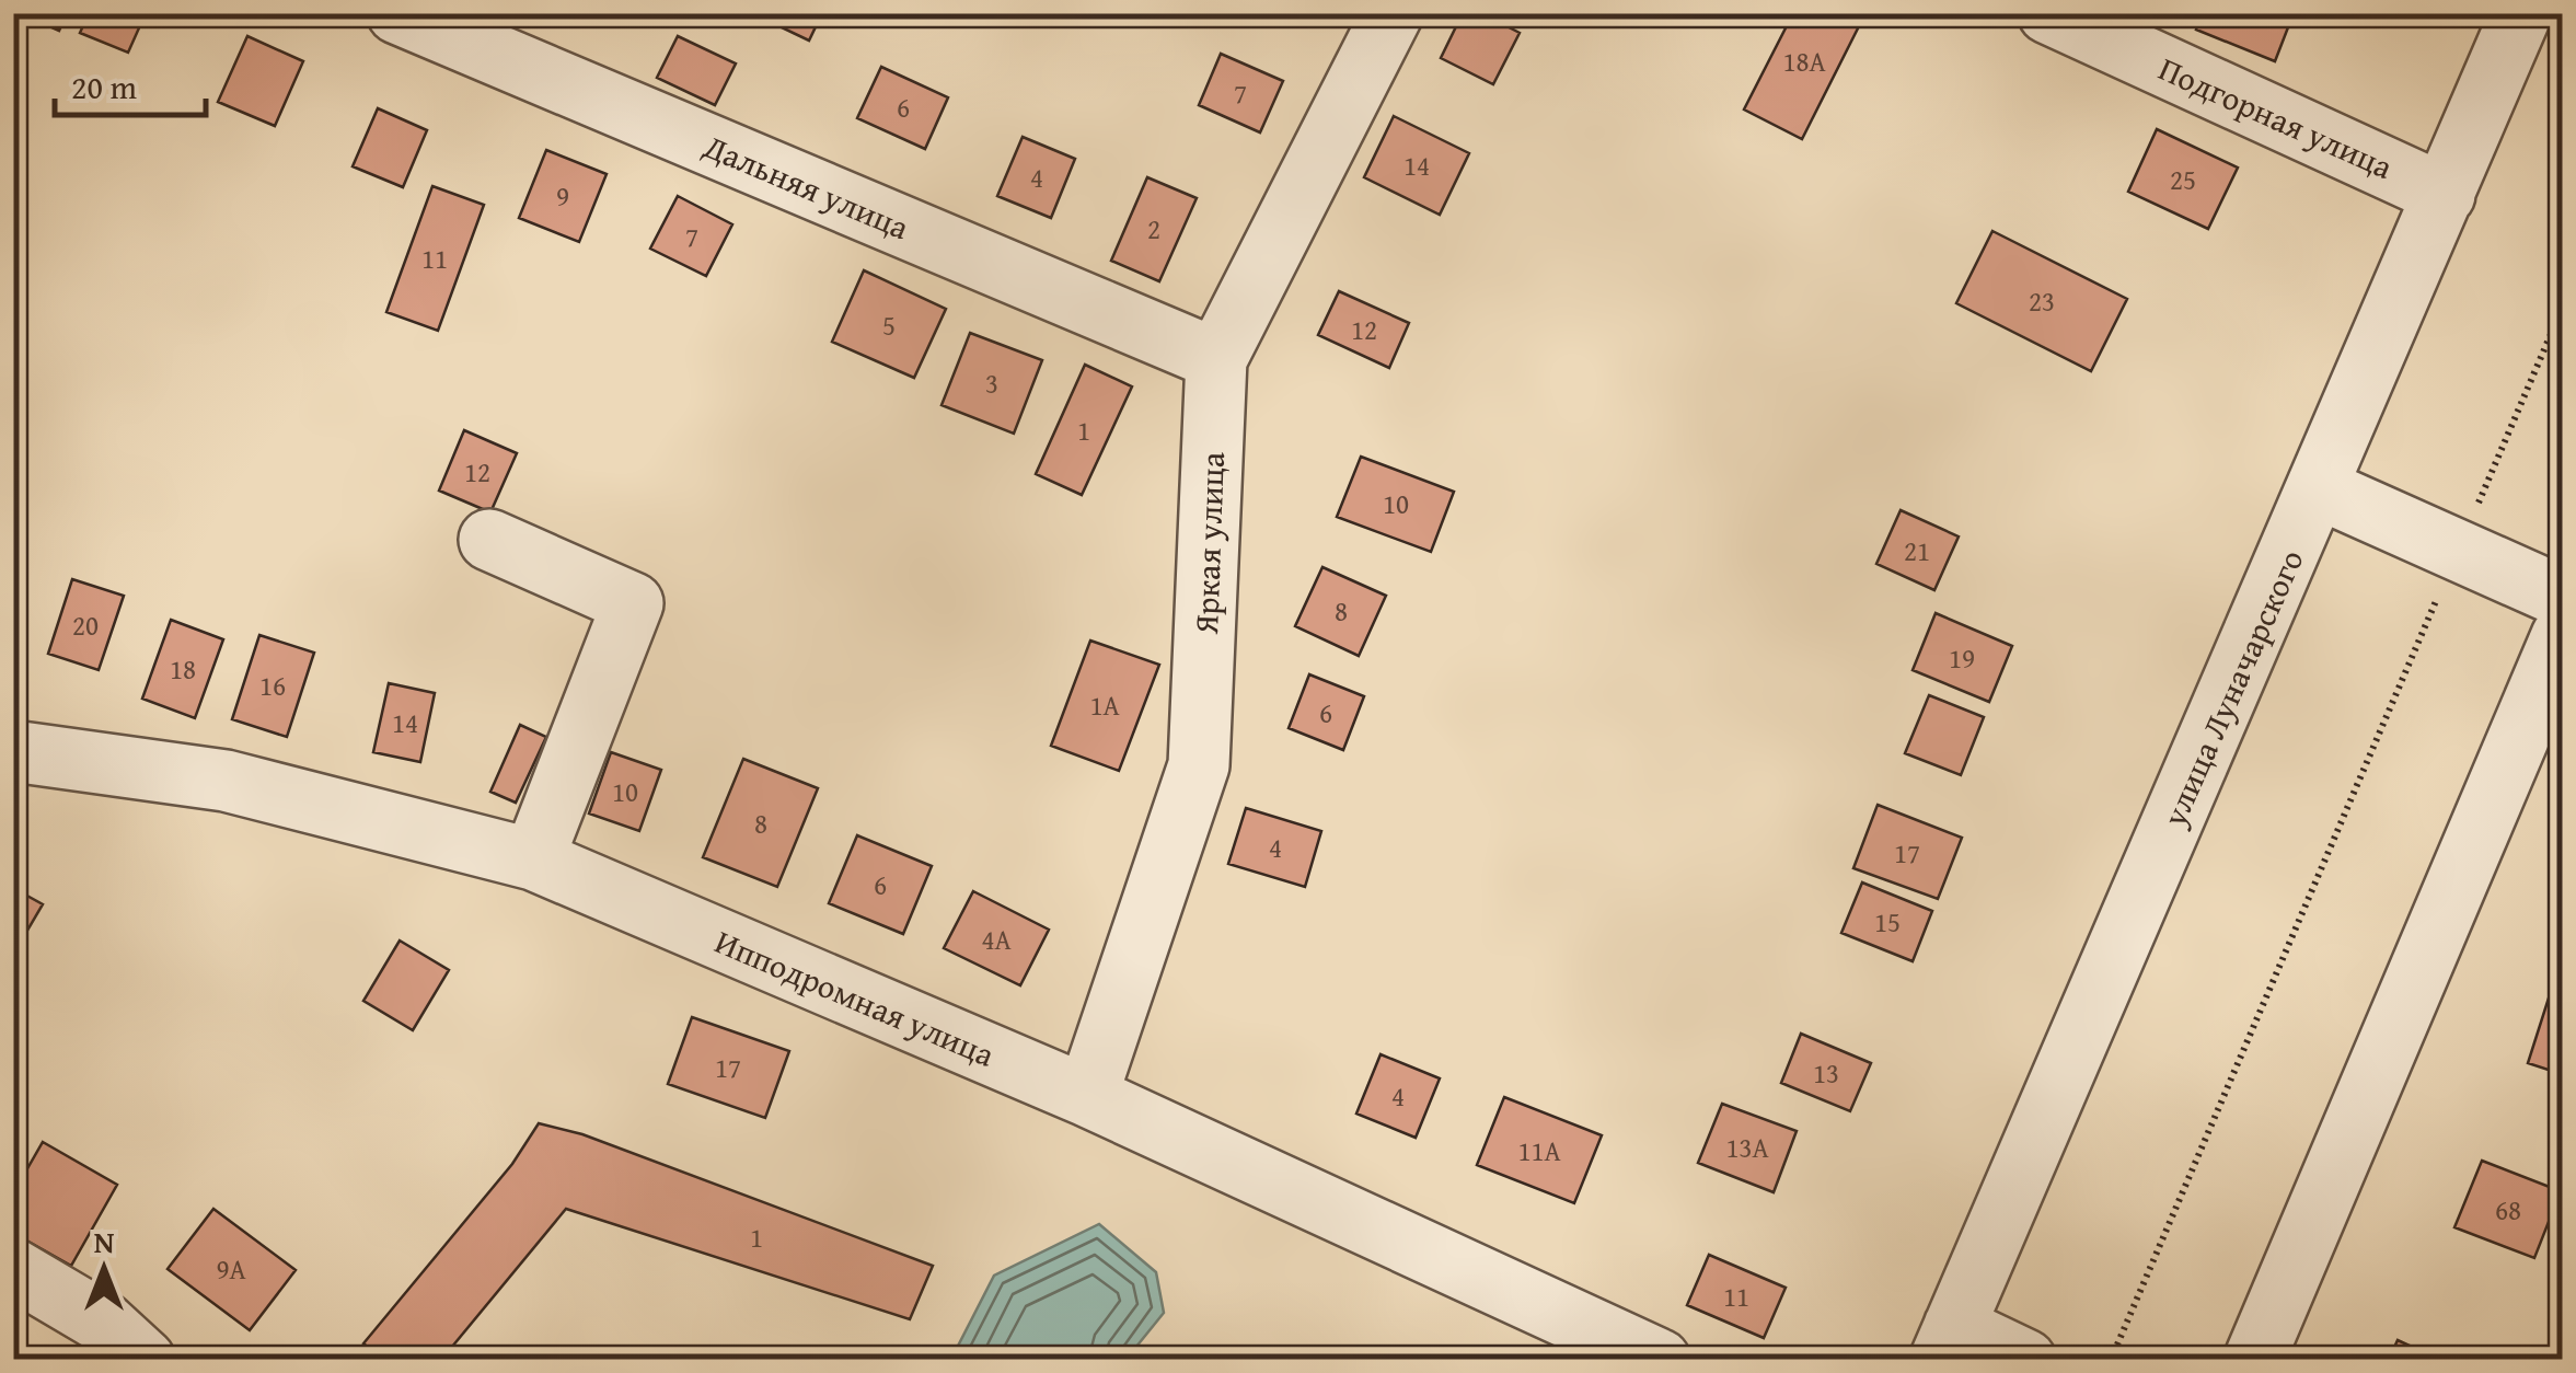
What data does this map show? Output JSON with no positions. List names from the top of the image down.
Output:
{
  "streets": {
    "street": [
      "Подгорная улица",
      "Дальняя улица",
      "Яркая улица",
      "улица Луначарского",
      "Ипподромная улица"
    ]
  },
  "crossings": [
    ["Подгорная улица", "улица Луначарского"],
    ["Дальняя улица", "Яркая улица"],
    ["Яркая улица", "Ипподромная улица"]
  ],
  "house_numbers": [
    "18А",
    "7",
    "6",
    "14",
    "4",
    "25",
    "9",
    "2",
    "7",
    "11",
    "23",
    "5",
    "12",
    "3",
    "1",
    "12",
    "10",
    "21",
    "8",
    "20",
    "19",
    "18",
    "16",
    "1А",
    "6",
    "14",
    "10",
    "8",
    "4",
    "17",
    "6",
    "15",
    "4А",
    "17",
    "13",
    "4",
    "13А",
    "11А",
    "68",
    "1",
    "9А",
    "11"
  ],
  "scale_bar": "20 m",
  "north": "top"
}
